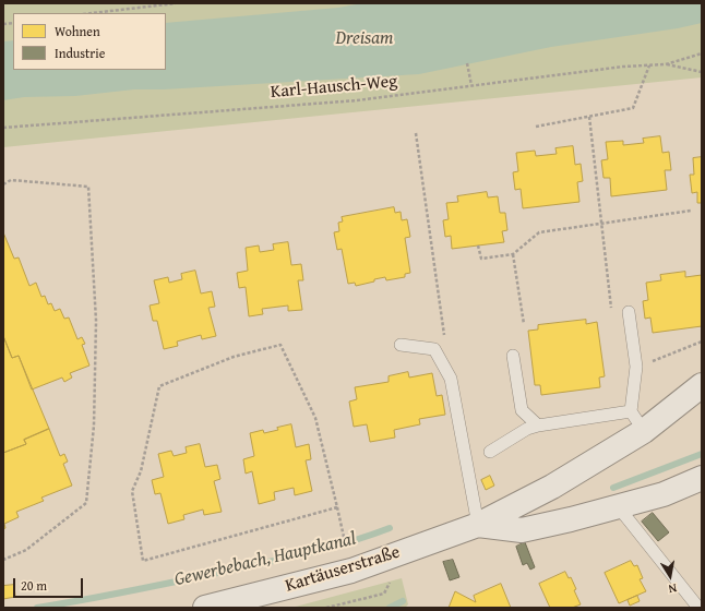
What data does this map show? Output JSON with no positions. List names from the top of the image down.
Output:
{
  "streets": {
    "street": ["Kartäuserstraße"],
    "path": ["Karl-Hausch-Weg"]
  },
  "water": ["Dreisam", "Gewerbebach, Hauptkanal"],
  "legend": ["Wohnen", "Industrie"],
  "scale_bar": "20 m",
  "north": "bottom"
}
